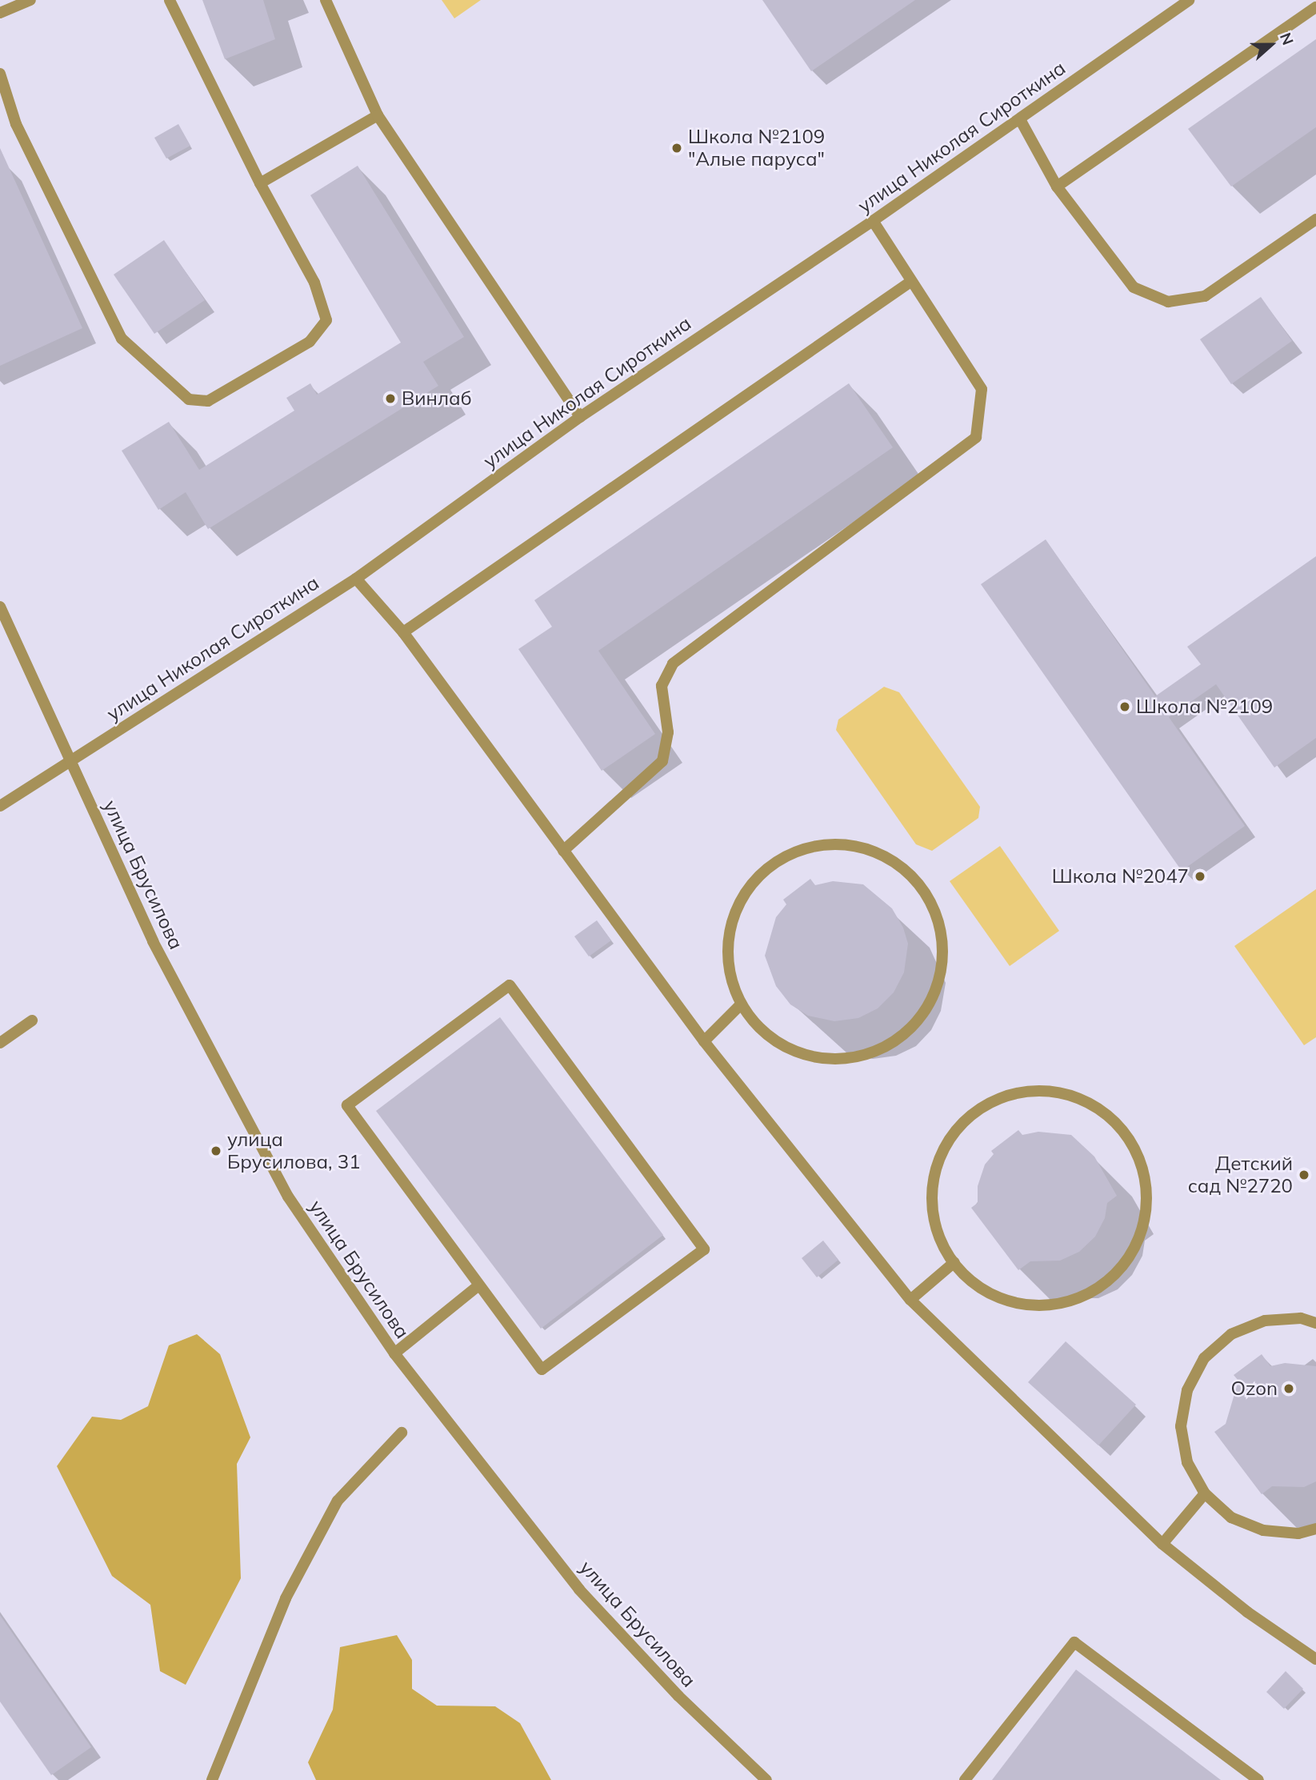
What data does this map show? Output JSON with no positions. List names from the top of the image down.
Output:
{
  "streets": {
    "street": ["улица Николая Сироткина", "улица Брусилова"]
  },
  "crossings": [
    ["улица Николая Сироткина", "улица Брусилова"]
  ],
  "places": [
    "Школа №2109 \"Алые паруса\"",
    "Винлаб",
    "Школа №2109",
    "Школа №2047",
    "улица Брусилова, 31",
    "Детский сад №2720",
    "Ozon"
  ],
  "north": "right"
}
